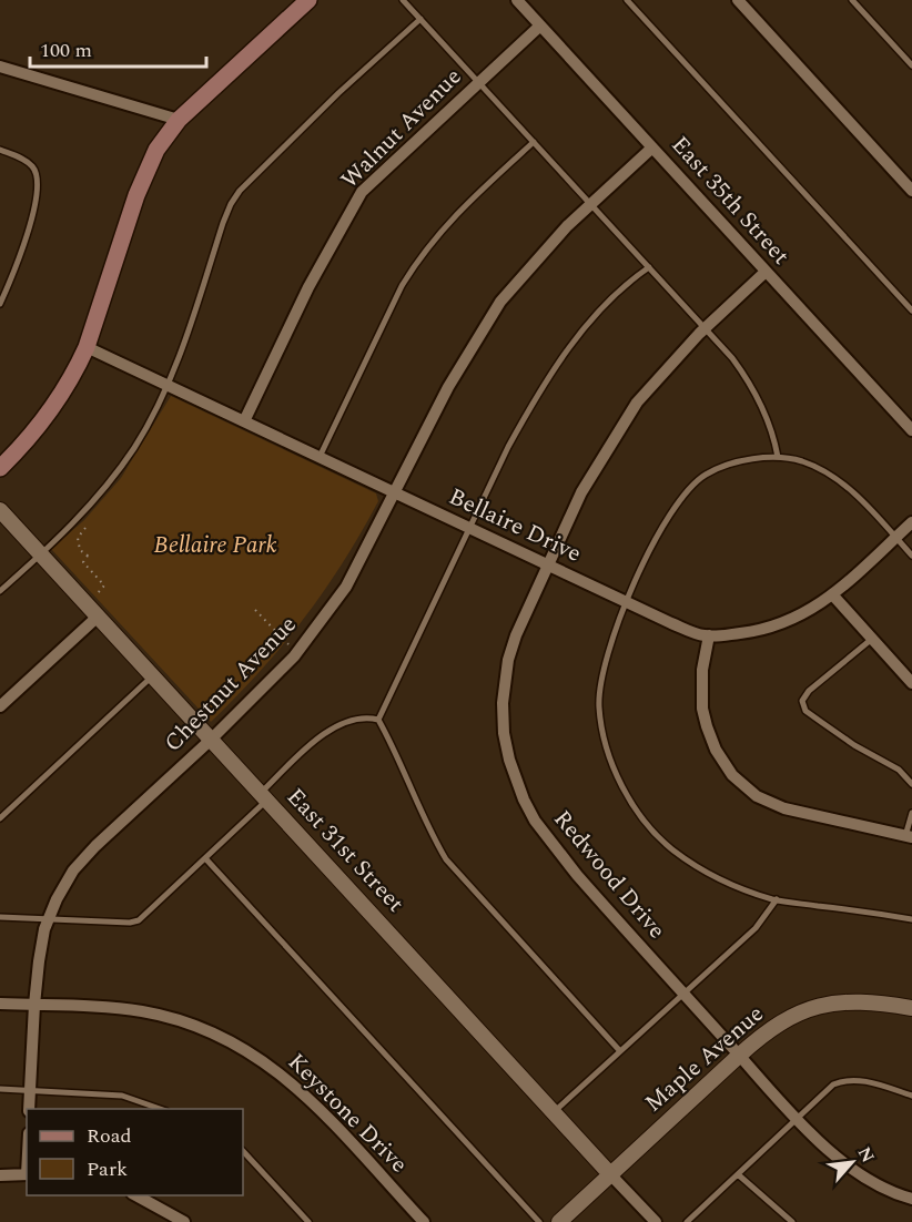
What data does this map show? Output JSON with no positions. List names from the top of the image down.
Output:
{
  "streets": {
    "street": [
      "Walnut Avenue",
      "East 35th Street",
      "Bellaire Drive",
      "Chestnut Avenue",
      "East 31st Street",
      "Redwood Drive",
      "Maple Avenue",
      "Keystone Drive"
    ]
  },
  "crossings": [
    ["Walnut Avenue", "East 35th Street"],
    ["Walnut Avenue", "Bellaire Drive"],
    ["East 35th Street", "Chestnut Avenue"],
    ["East 35th Street", "Redwood Drive"],
    ["Bellaire Drive", "Chestnut Avenue"],
    ["Bellaire Drive", "Redwood Drive"],
    ["Chestnut Avenue", "East 31st Street"],
    ["Chestnut Avenue", "Keystone Drive"],
    ["East 31st Street", "Maple Avenue"],
    ["Redwood Drive", "Maple Avenue"]
  ],
  "parks": ["Bellaire Park"],
  "legend": ["Road", "Park"],
  "scale_bar": "100 m",
  "north": "top right"
}
